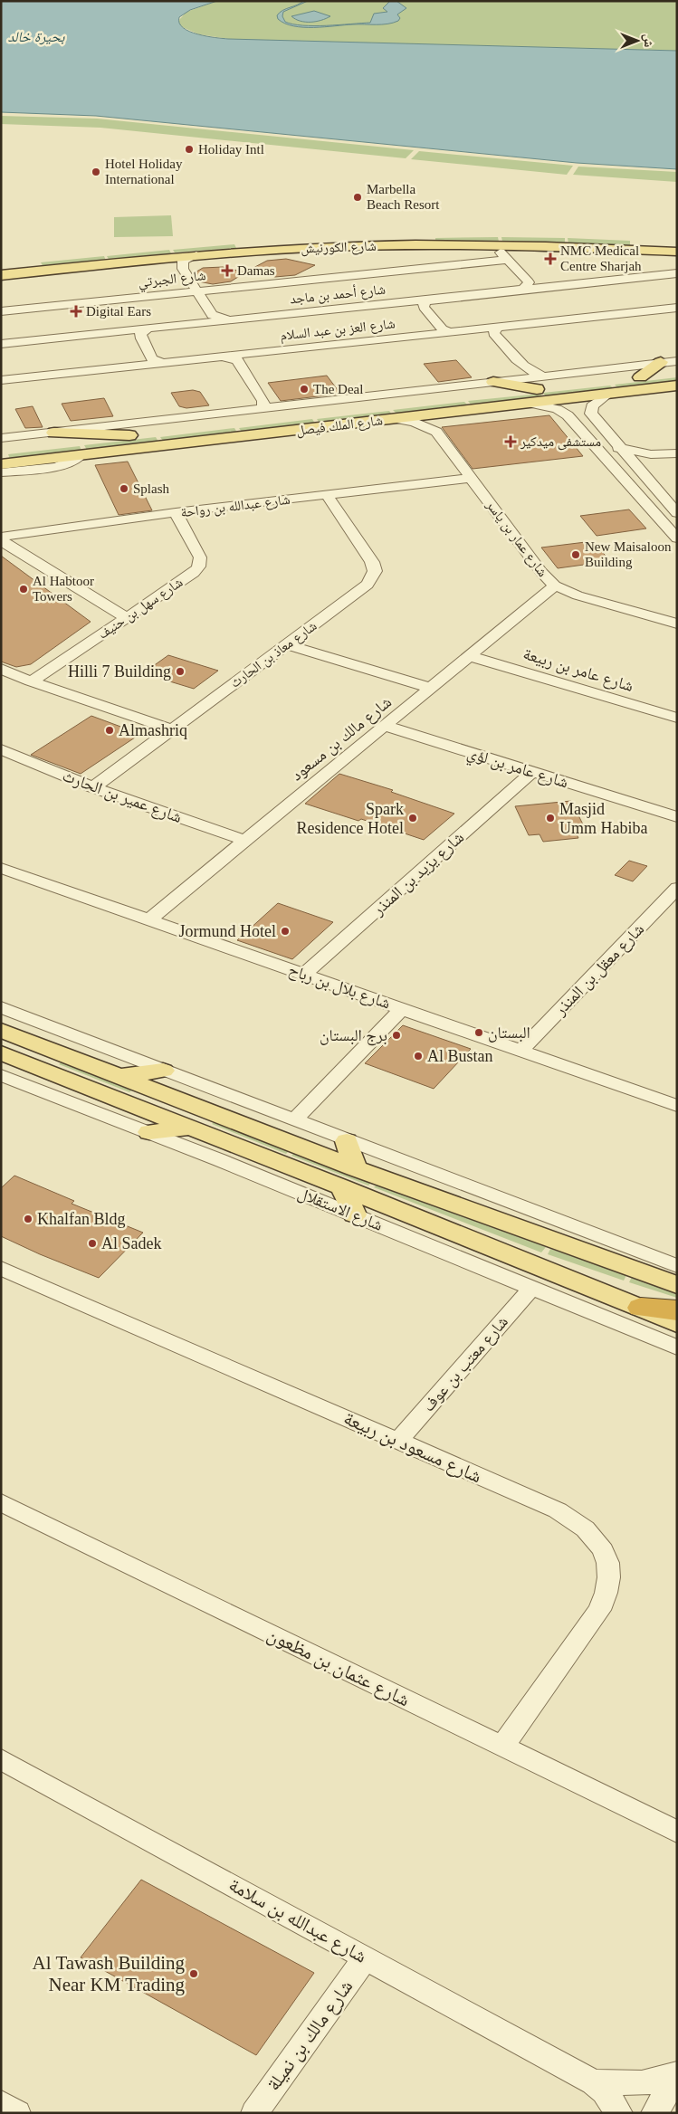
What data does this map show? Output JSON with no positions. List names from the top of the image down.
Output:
{
  "streets": {
    "main road": ["شارع الكورنيش", "شارع الملك فيصل", "شارع الاستقلال"],
    "street": [
      "شارع الجبرتي",
      "شارع أحمد بن ماجد",
      "شارع العز بن عبد السلام",
      "شارع عبدالله بن رواحة",
      "شارع عمار بن ياسر",
      "شارع سهل بن حنيف",
      "شارع معاذ بن الحارث",
      "شارع عامر بن ربيعة",
      "شارع مالك بن مسعود",
      "شارع عامر بن لؤي",
      "شارع عمير بن الحارث",
      "شارع يزيد بن المنذر",
      "شارع معقل بن المنذر",
      "شارع بلال بن رباح",
      "شارع معتب بن عوف",
      "شارع مسعود بن ربيعة",
      "شارع عثمان بن مظعون",
      "شارع عبدالله بن سلامة",
      "شارع مالك بن نميلة"
    ]
  },
  "crossings": [
    ["شارع عبدالله بن رواحة", "شارع عمار بن ياسر"],
    ["شارع عبدالله بن رواحة", "شارع سهل بن حنيف"],
    ["شارع عبدالله بن رواحة", "شارع معاذ بن الحارث"],
    ["شارع عمار بن ياسر", "شارع مالك بن مسعود"],
    ["شارع معاذ بن الحارث", "شارع عمير بن الحارث"],
    ["شارع عامر بن ربيعة", "شارع مالك بن مسعود"],
    ["شارع مالك بن مسعود", "شارع عامر بن لؤي"],
    ["شارع مالك بن مسعود", "شارع عمير بن الحارث"],
    ["شارع مالك بن مسعود", "شارع بلال بن رباح"],
    ["شارع عامر بن لؤي", "شارع يزيد بن المنذر"],
    ["شارع يزيد بن المنذر", "شارع بلال بن رباح"],
    ["شارع معقل بن المنذر", "شارع بلال بن رباح"],
    ["شارع الاستقلال", "شارع معتب بن عوف"],
    ["شارع معتب بن عوف", "شارع مسعود بن ربيعة"],
    ["شارع مسعود بن ربيعة", "شارع عثمان بن مظعون"],
    ["شارع عبدالله بن سلامة", "شارع مالك بن نميلة"]
  ],
  "water": ["بحيرة خالد"],
  "places": {
    "other": [
      "Holiday Intl",
      "Hotel Holiday International",
      "Marbella Beach Resort",
      "The Deal",
      "Splash",
      "New Maisaloon Building",
      "Al Habtoor Towers",
      "Hilli 7 Building",
      "Almashriq",
      "Spark Residence Hotel",
      "Masjid Umm Habiba",
      "Jormund Hotel",
      "البستان",
      "برج البستان",
      "Al Bustan",
      "Khalfan Bldg",
      "Al Sadek",
      "Al Tawash Building Near KM Trading"
    ],
    "health": [
      "NMC Medical Centre Sharjah",
      "Damas",
      "Digital Ears",
      "مستشفى ميدكير"
    ]
  },
  "north": "right"
}
